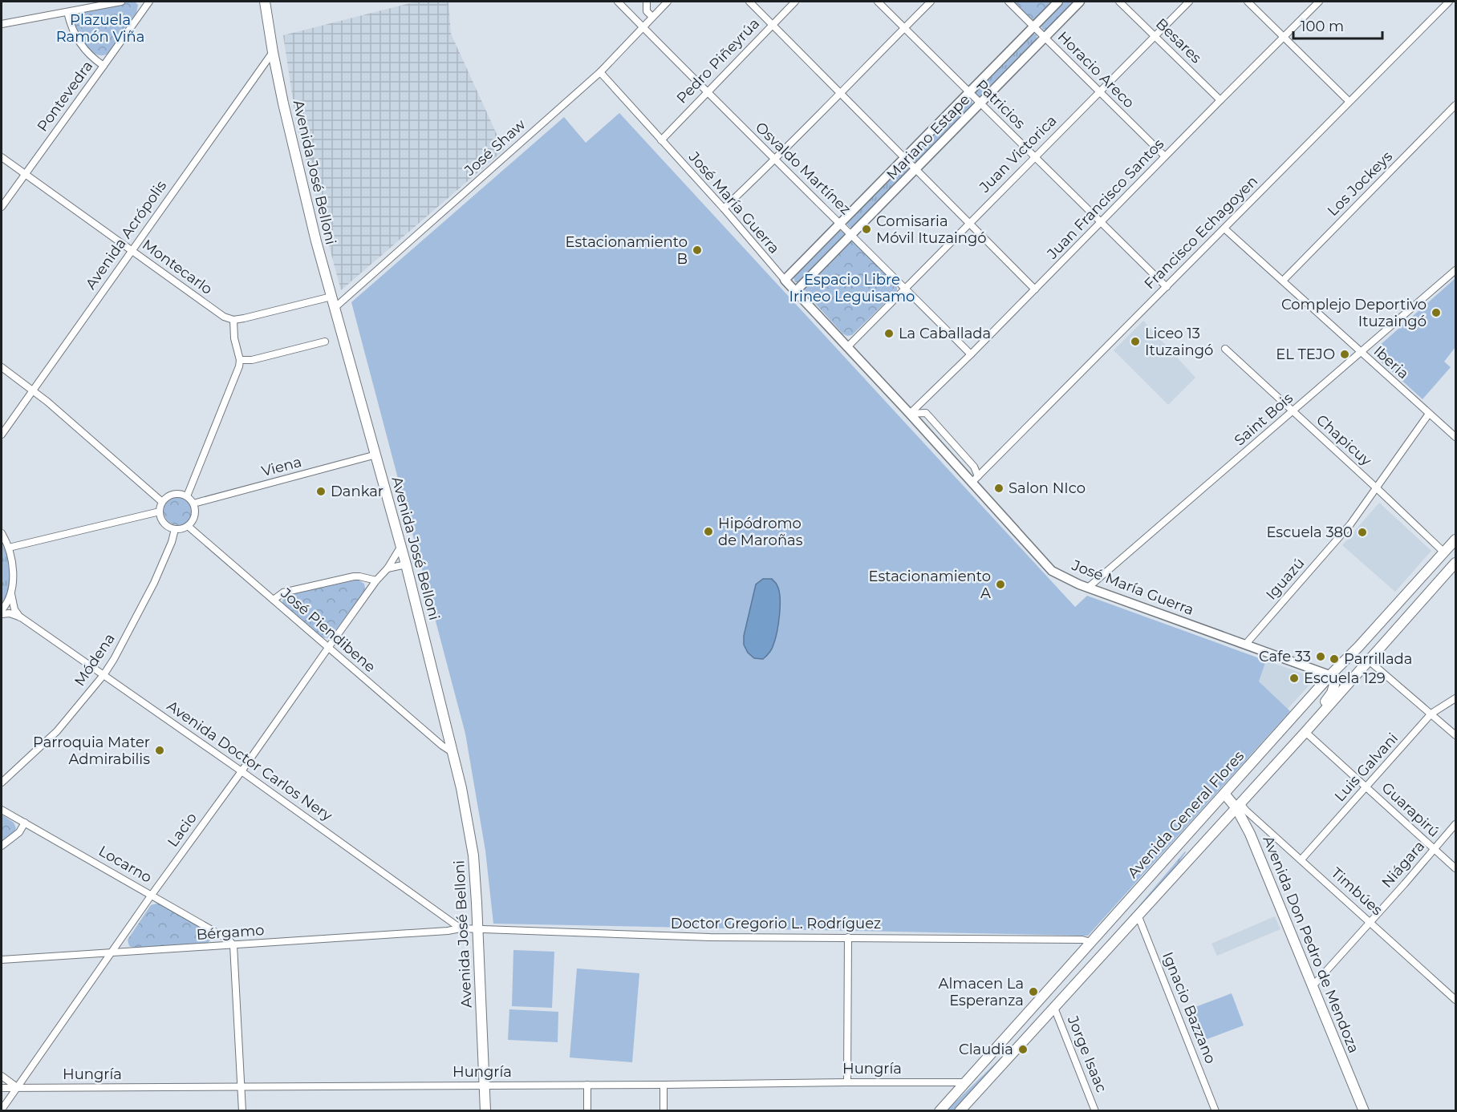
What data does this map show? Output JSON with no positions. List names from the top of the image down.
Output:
{
  "streets": {
    "main road": ["Avenida José Belloni", "Avenida General Flores", "Avenida Don Pedro de Mendoza"],
    "street": [
      "Besares",
      "Pedro Piñeyrúa",
      "Horacio Areco",
      "Pontevedra",
      "Patricios",
      "Mariano Estape",
      "José Shaw",
      "Juan Victorica",
      "Osvaldo Martínez",
      "Los Jockeys",
      "Juan Francisco Santos",
      "José María Guerra",
      "Francisco Echagoyen",
      "Avenida Acrópolis",
      "Montecarlo",
      "Iberia",
      "Saint Bois",
      "Chapicuy",
      "Viena",
      "Iguazú",
      "José Piendibene",
      "Módena",
      "Avenida Doctor Carlos Nery",
      "Luis Galvani",
      "Guarapirú",
      "Lacio",
      "Locarno",
      "Niágara",
      "Timbúes",
      "Doctor Gregorio L. Rodríguez",
      "Bérgamo",
      "Ignacio Bazzano",
      "Jorge Isaac",
      "Hungría"
    ]
  },
  "crossings": [
    ["Besares", "Juan Victorica"],
    ["Besares", "Juan Francisco Santos"],
    ["Pedro Piñeyrúa", "Osvaldo Martínez"],
    ["Pedro Piñeyrúa", "José María Guerra"],
    ["Horacio Areco", "Mariano Estape"],
    ["Horacio Areco", "Juan Victorica"],
    ["Horacio Areco", "Juan Francisco Santos"],
    ["Pontevedra", "Montecarlo"],
    ["Patricios", "Mariano Estape"],
    ["Patricios", "Juan Victorica"],
    ["Patricios", "Juan Francisco Santos"],
    ["Patricios", "Francisco Echagoyen"],
    ["Mariano Estape", "Osvaldo Martínez"],
    ["Mariano Estape", "José María Guerra"],
    ["José Shaw", "Osvaldo Martínez"],
    ["José Shaw", "Avenida José Belloni"],
    ["José Shaw", "José María Guerra"],
    ["Juan Victorica", "Osvaldo Martínez"],
    ["Juan Victorica", "José María Guerra"],
    ["Osvaldo Martínez", "Juan Francisco Santos"],
    ["Avenida José Belloni", "Avenida Acrópolis"],
    ["Avenida José Belloni", "Viena"],
    ["Avenida José Belloni", "José Piendibene"],
    ["Avenida José Belloni", "Lacio"],
    ["Avenida José Belloni", "Doctor Gregorio L. Rodríguez"],
    ["Avenida José Belloni", "Hungría"],
    ["Los Jockeys", "Iberia"],
    ["Juan Francisco Santos", "José María Guerra"],
    ["José María Guerra", "Francisco Echagoyen"],
    ["José María Guerra", "Saint Bois"],
    ["José María Guerra", "Iguazú"],
    ["José María Guerra", "Avenida General Flores"],
    ["Francisco Echagoyen", "Iberia"],
    ["Avenida Acrópolis", "Montecarlo"],
    ["Iberia", "Saint Bois"],
    ["Iberia", "Iguazú"],
    ["Saint Bois", "Chapicuy"],
    ["Chapicuy", "Iguazú"],
    ["Chapicuy", "Avenida General Flores"],
    ["Viena", "José Piendibene"],
    ["Viena", "Módena"],
    ["José Piendibene", "Módena"],
    ["José Piendibene", "Lacio"],
    ["Módena", "Avenida Doctor Carlos Nery"],
    ["Avenida Doctor Carlos Nery", "Lacio"],
    ["Avenida Doctor Carlos Nery", "Doctor Gregorio L. Rodríguez"],
    ["Avenida Doctor Carlos Nery", "Bérgamo"],
    ["Luis Galvani", "Guarapirú"],
    ["Luis Galvani", "Timbúes"],
    ["Guarapirú", "Avenida General Flores"],
    ["Guarapirú", "Niágara"],
    ["Avenida General Flores", "Timbúes"],
    ["Avenida General Flores", "Doctor Gregorio L. Rodríguez"],
    ["Avenida General Flores", "Avenida Don Pedro de Mendoza"],
    ["Avenida General Flores", "Ignacio Bazzano"],
    ["Avenida General Flores", "Jorge Isaac"],
    ["Avenida General Flores", "Hungría"],
    ["Lacio", "Locarno"],
    ["Lacio", "Bérgamo"],
    ["Lacio", "Hungría"],
    ["Locarno", "Bérgamo"],
    ["Niágara", "Timbúes"],
    ["Niágara", "Avenida Don Pedro de Mendoza"],
    ["Timbúes", "Avenida Don Pedro de Mendoza"],
    ["Doctor Gregorio L. Rodríguez", "Bérgamo"]
  ],
  "parks": ["Plazuela Ramón Viña", "Espacio Libre Irineo Leguisamo"],
  "places": [
    "Comisaria Móvil Ituzaingó",
    "Estacionamiento B",
    "Complejo Deportivo Ituzaingó",
    "La Caballada",
    "Liceo 13 Ituzaingó",
    "EL TEJO",
    "Salon NIco",
    "Dankar",
    "Hipódromo de Maroñas",
    "Escuela 380",
    "Estacionamiento A",
    "Cafe 33",
    "Parrillada",
    "Escuela 129",
    "Parroquia Mater Admirabilis",
    "Almacen La Esperanza",
    "Claudia"
  ],
  "scale_bar": "100 m"
}
